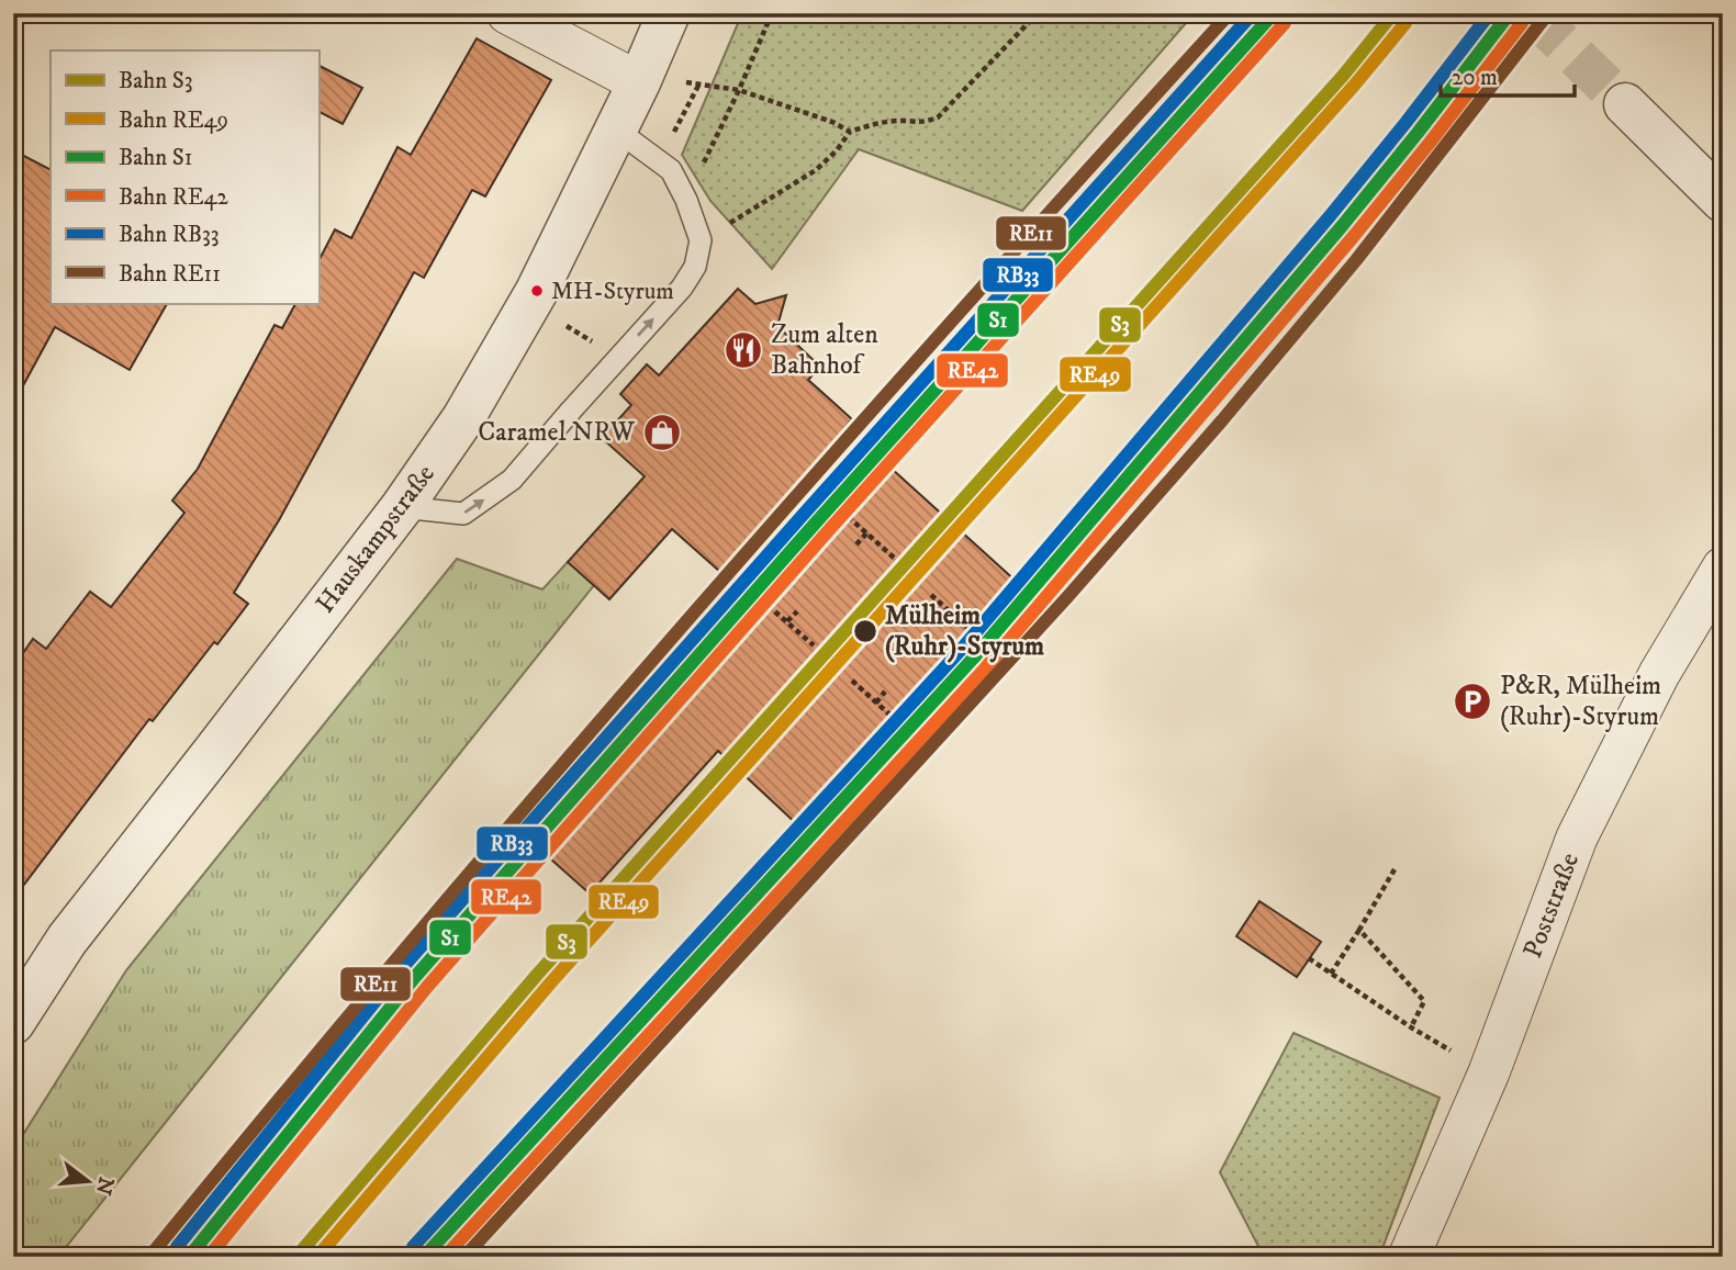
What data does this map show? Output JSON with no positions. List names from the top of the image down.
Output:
{
  "streets": {
    "street": ["Hauskampstraße", "Poststraße"]
  },
  "places": {
    "other": ["MH-Styrum", "Mülheim (Ruhr)-Styrum"],
    "restaurant": ["Zum alten Bahnhof"],
    "shop": ["Caramel NRW"],
    "parking": ["P&R, Mülheim (Ruhr)-Styrum"]
  },
  "lines": [
    "rail line S3",
    "rail line S1",
    "rail line RB33",
    "rail line RE11",
    "rail line RE49",
    "rail line RE42"
  ],
  "legend": [
    "Bahn S3",
    "Bahn RE49",
    "Bahn S1",
    "Bahn RE42",
    "Bahn RB33",
    "Bahn RE11"
  ],
  "scale_bar": "20 m",
  "north": "right"
}
